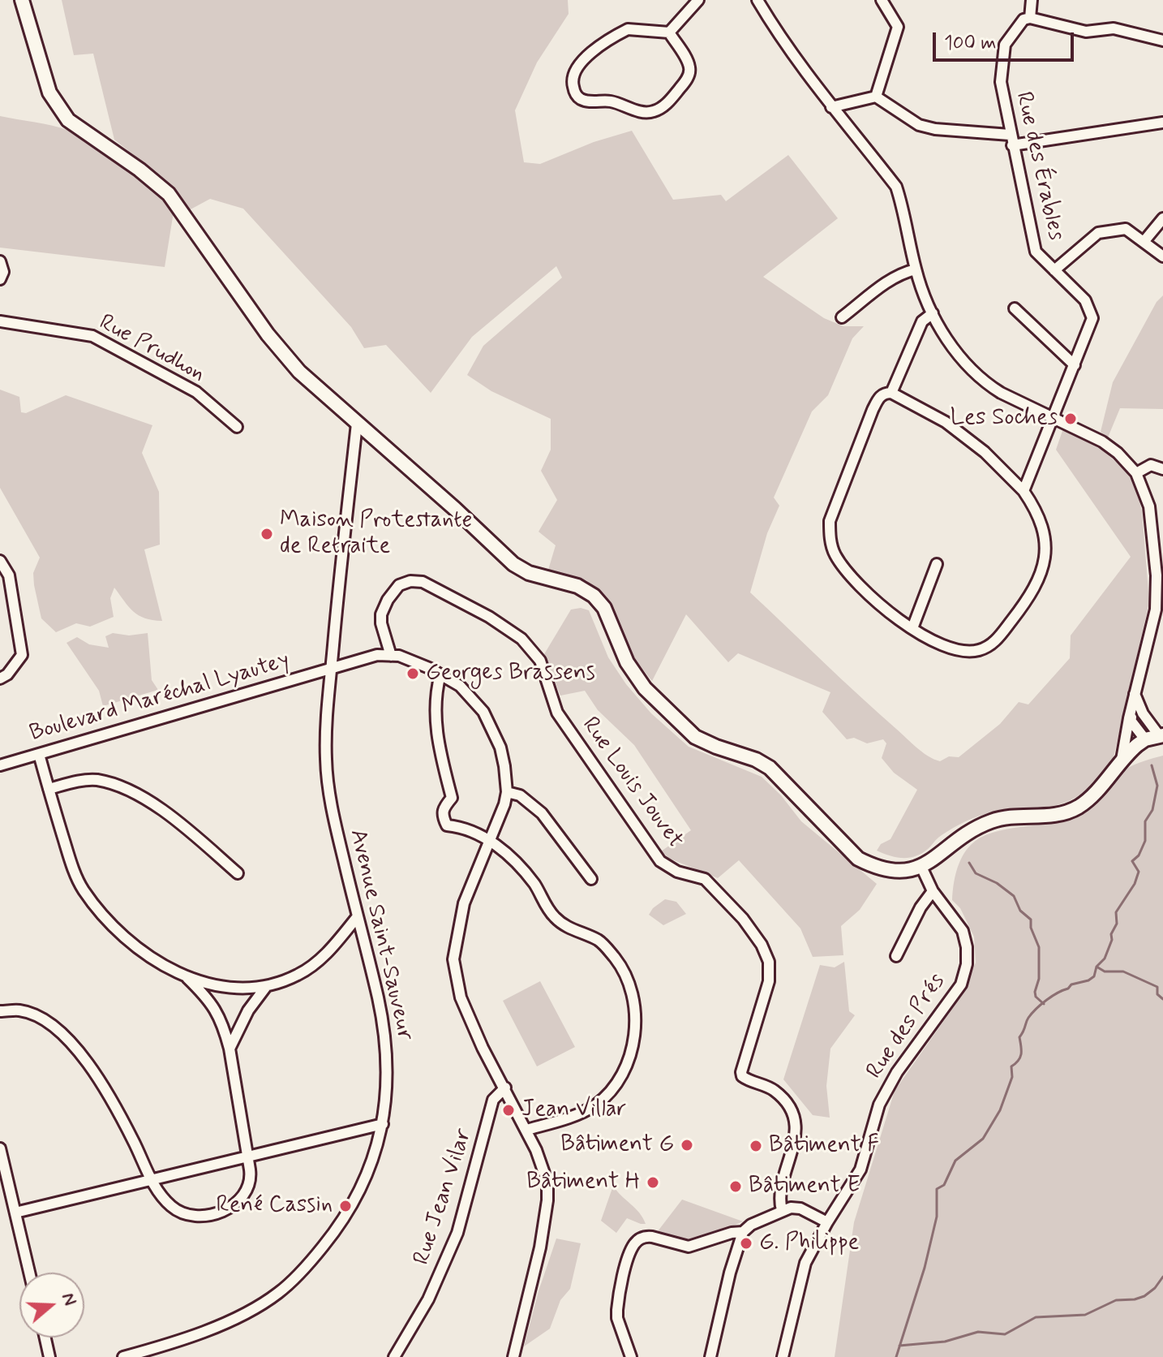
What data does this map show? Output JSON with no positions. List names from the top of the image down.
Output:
{
  "streets": {
    "street": [
      "Rue des Érables",
      "Rue Prudhon",
      "Boulevard Maréchal Lyautey",
      "Rue Louis Jouvet",
      "Avenue Saint-Sauveur",
      "Rue des Prés",
      "Rue Jean Vilar"
    ]
  },
  "crossings": [
    ["Boulevard Maréchal Lyautey", "Rue Louis Jouvet"],
    ["Boulevard Maréchal Lyautey", "Avenue Saint-Sauveur"]
  ],
  "places": [
    "Les Soches",
    "Maison Protestante de Retraite",
    "Georges Brassens",
    "Jean Villar",
    "Bâtiment G",
    "Bâtiment F",
    "Bâtiment H",
    "Bâtiment E",
    "René Cassin",
    "G. Philippe"
  ],
  "scale_bar": "100 m",
  "north": "right"
}
